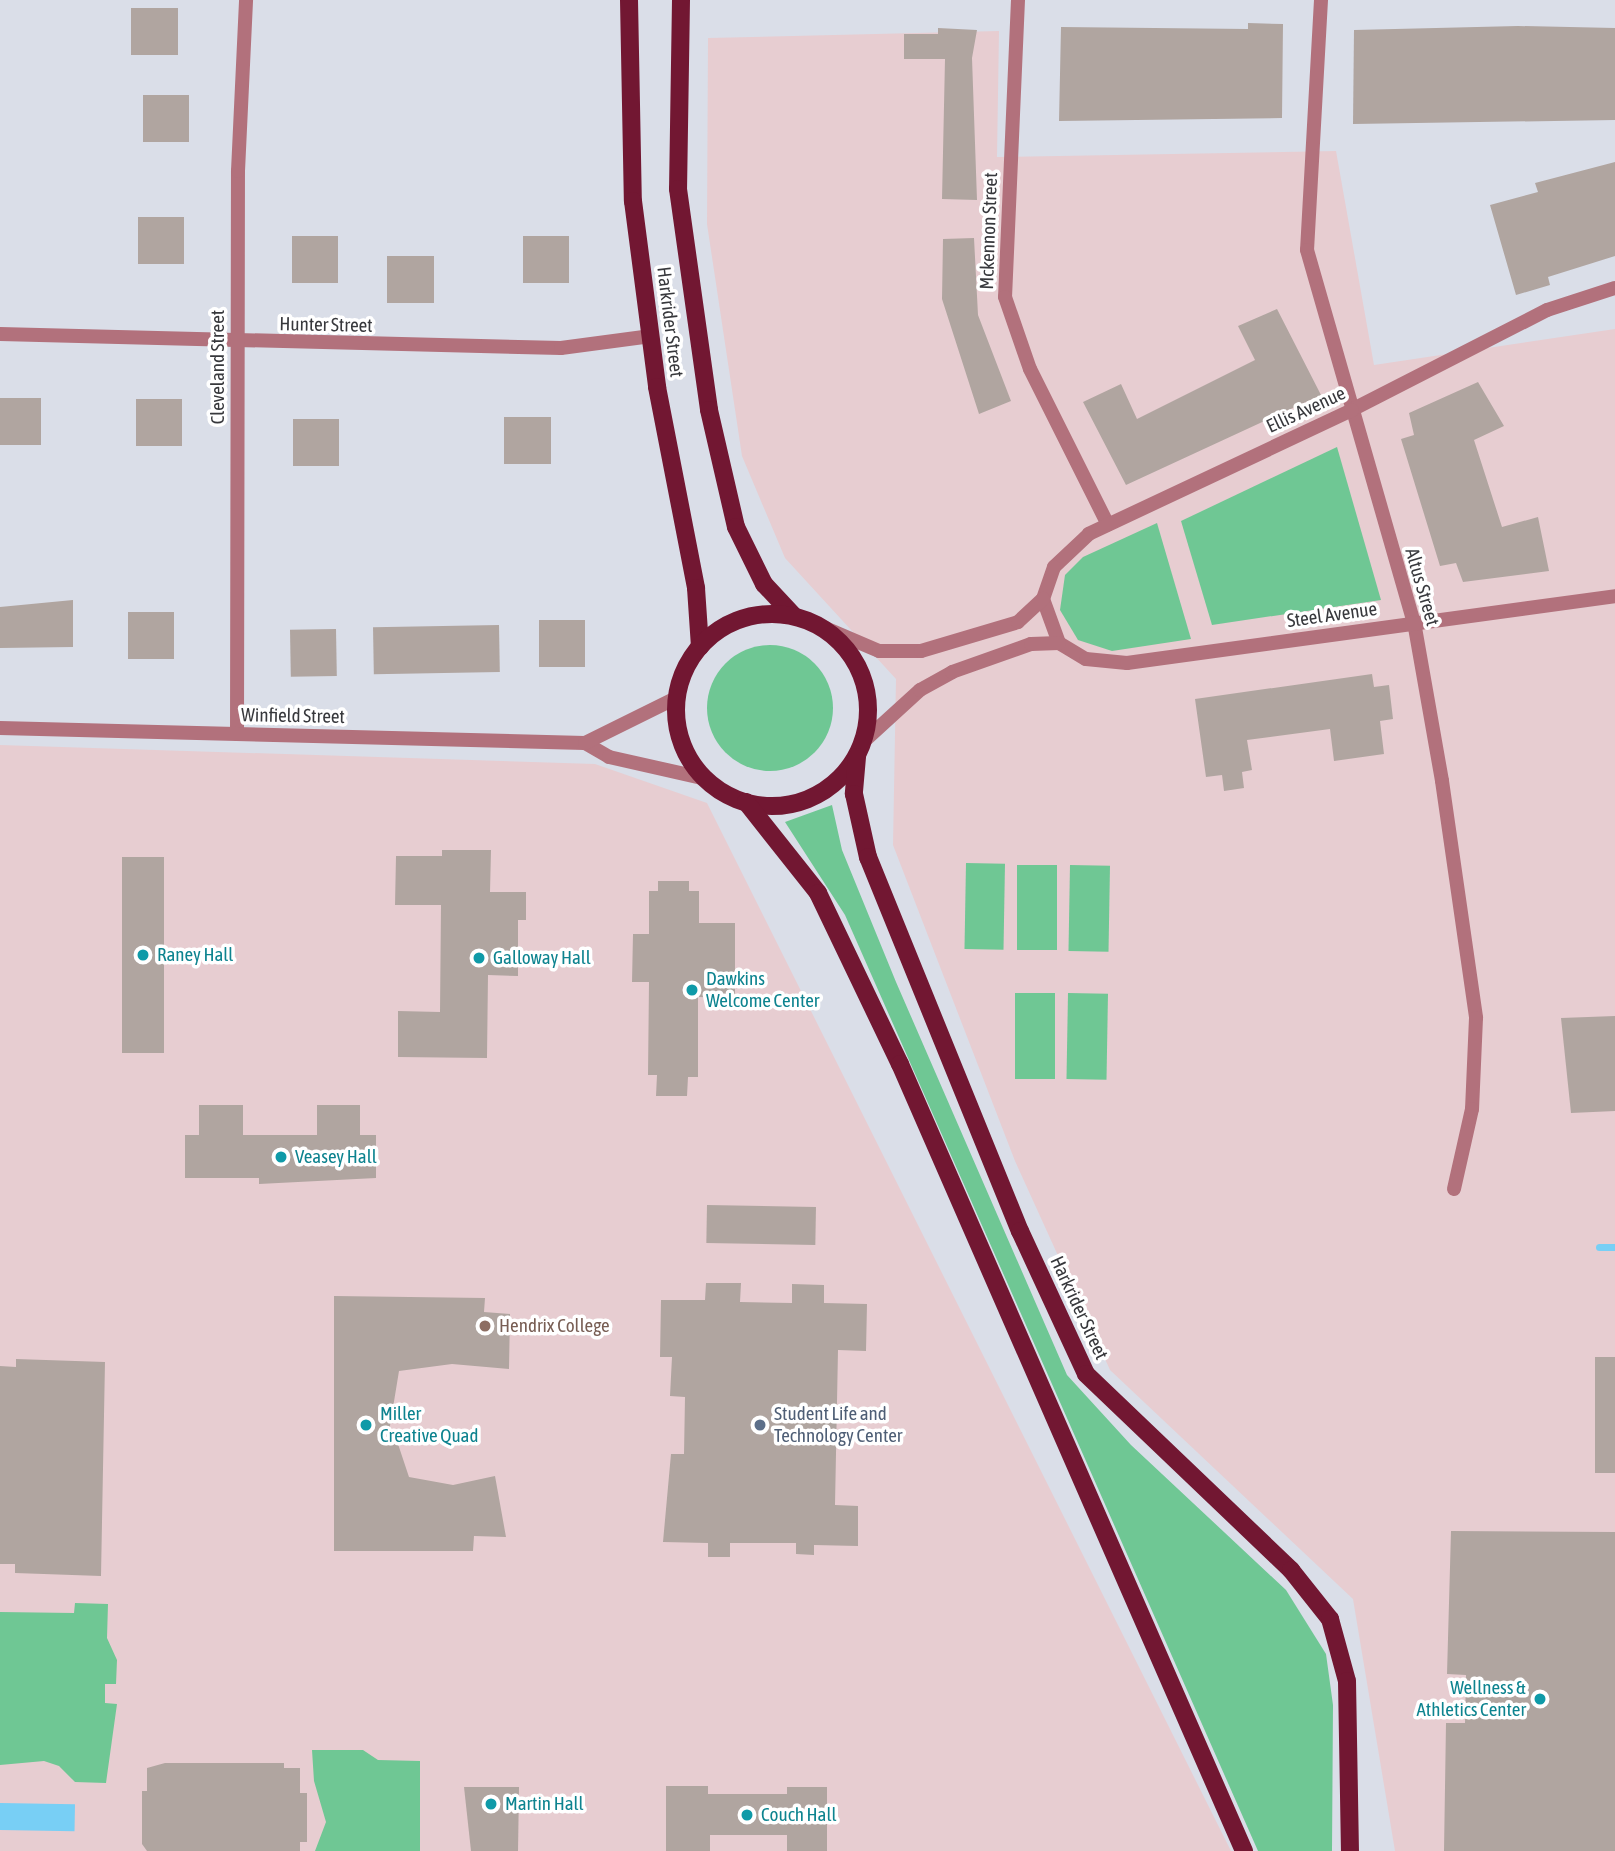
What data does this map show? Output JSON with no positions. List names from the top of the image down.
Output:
{
  "streets": {
    "main road": ["Harkrider Street"],
    "street": [
      "Mckennon Street",
      "Hunter Street",
      "Cleveland Street",
      "Ellis Avenue",
      "Altus Street",
      "Steel Avenue",
      "Winfield Street"
    ]
  },
  "crossings": [
    ["Mckennon Street", "Ellis Avenue"],
    ["Harkrider Street", "Hunter Street"],
    ["Harkrider Street", "Winfield Street"],
    ["Hunter Street", "Cleveland Street"],
    ["Cleveland Street", "Winfield Street"],
    ["Ellis Avenue", "Altus Street"],
    ["Altus Street", "Steel Avenue"]
  ],
  "places": [
    "Raney Hall",
    "Galloway Hall",
    "Dawkins Welcome Center",
    "Veasey Hall",
    "Hendrix College",
    "Miller Creative Quad",
    "Student Life and Technology Center",
    "Wellness & Athletics Center",
    "Martin Hall",
    "Couch Hall"
  ]
}
